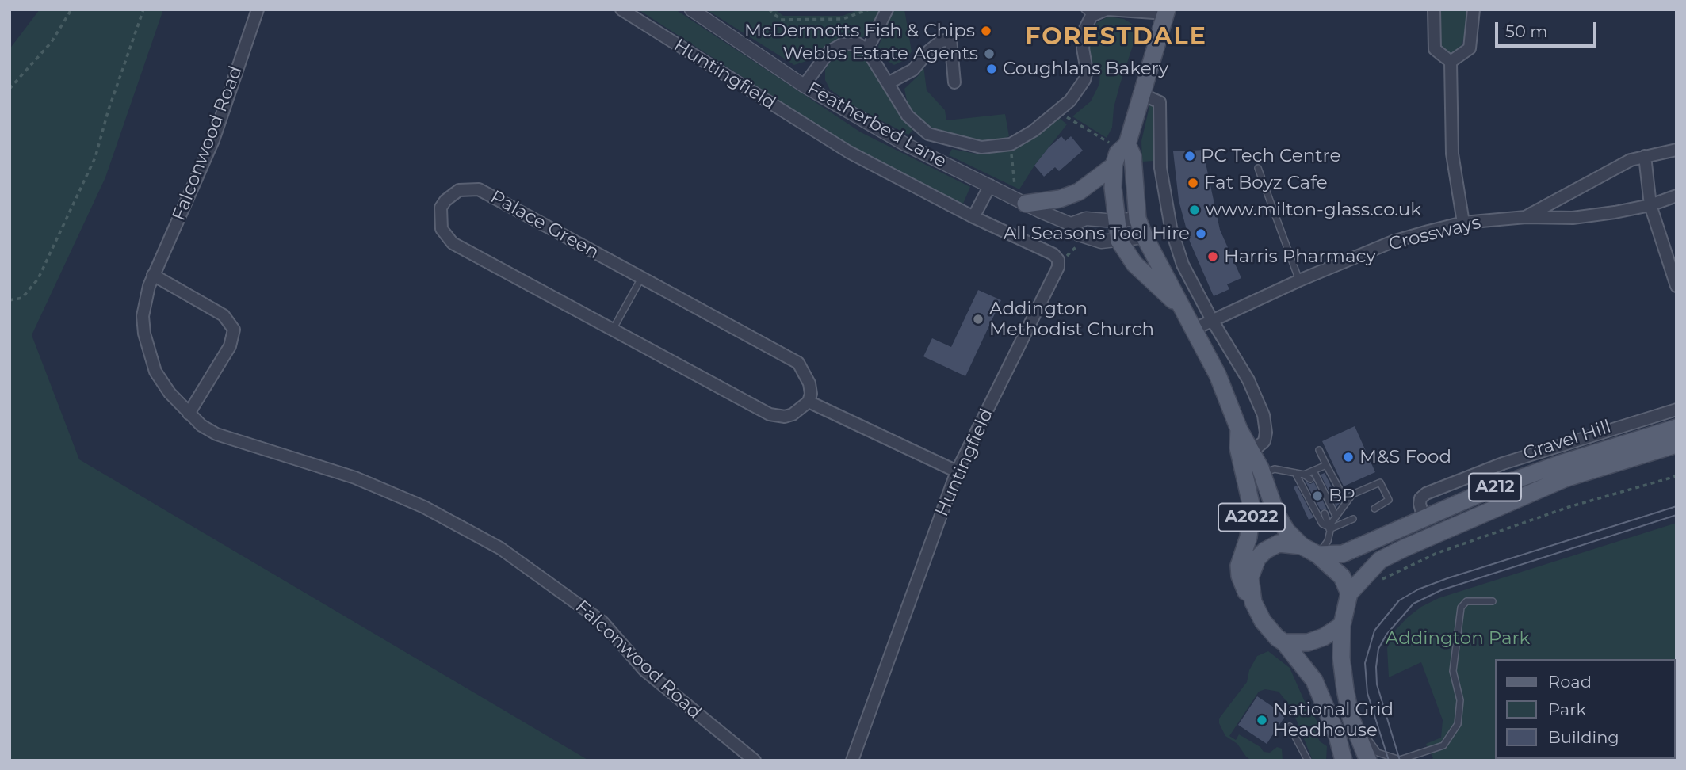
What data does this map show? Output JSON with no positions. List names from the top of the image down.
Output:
{
  "streets": {
    "main road": ["Gravel Hill", "A212", "A2022"],
    "street": [
      "Huntingfield",
      "Featherbed Lane",
      "Falconwood Road",
      "Palace Green",
      "Crossways"
    ]
  },
  "crossings": [
    ["Featherbed Lane", "A2022"],
    ["Crossways", "A2022"],
    ["Gravel Hill", "A2022"]
  ],
  "districts": ["FORESTDALE"],
  "parks": ["Addington Park"],
  "places": [
    "McDermotts Fish & Chips",
    "Webbs Estate Agents",
    "Coughlans Bakery",
    "PC Tech Centre",
    "Fat Boyz Cafe",
    "www.milton-glass.co.uk",
    "All Seasons Tool Hire",
    "Harris Pharmacy",
    "Addington Methodist Church",
    "M&S Food",
    "BP",
    "National Grid Headhouse"
  ],
  "legend": ["Road", "Park", "Building"],
  "scale_bar": "50 m"
}
